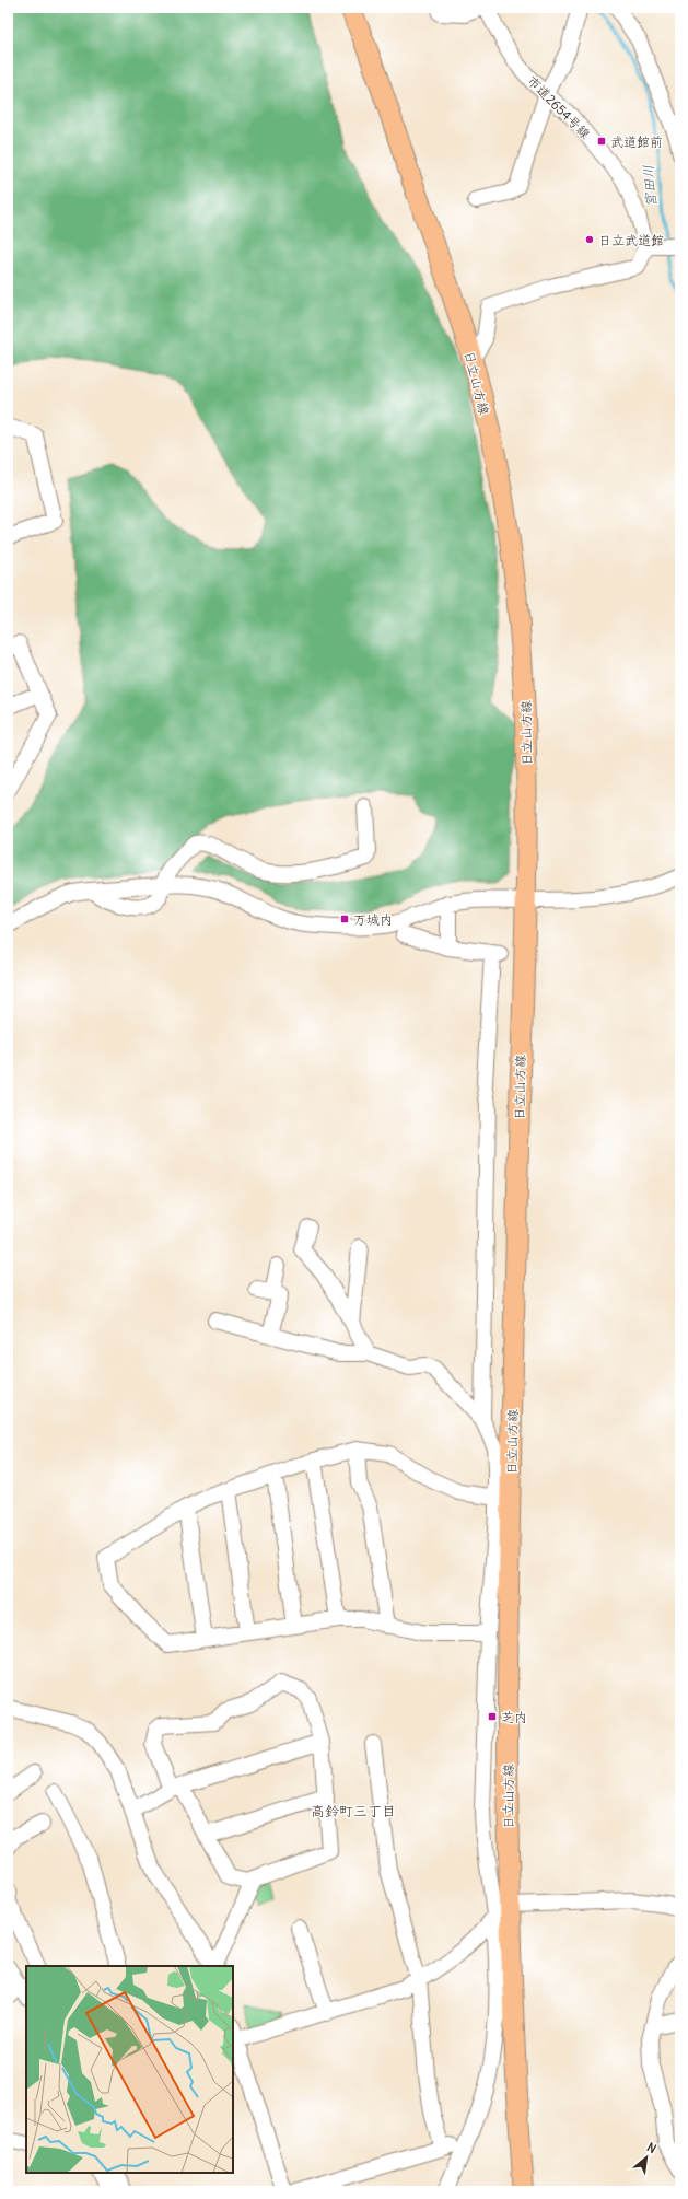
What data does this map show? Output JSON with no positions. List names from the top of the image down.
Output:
{
  "streets": {
    "main road": ["日立山方線"],
    "street": ["市道2654号線"]
  },
  "districts": ["高鈴町三丁目"],
  "water": ["宮田川"],
  "places": {
    "transit": ["武道館前", "万城内", "芝内"],
    "other": ["日立武道館"]
  },
  "north": "top right"
}
